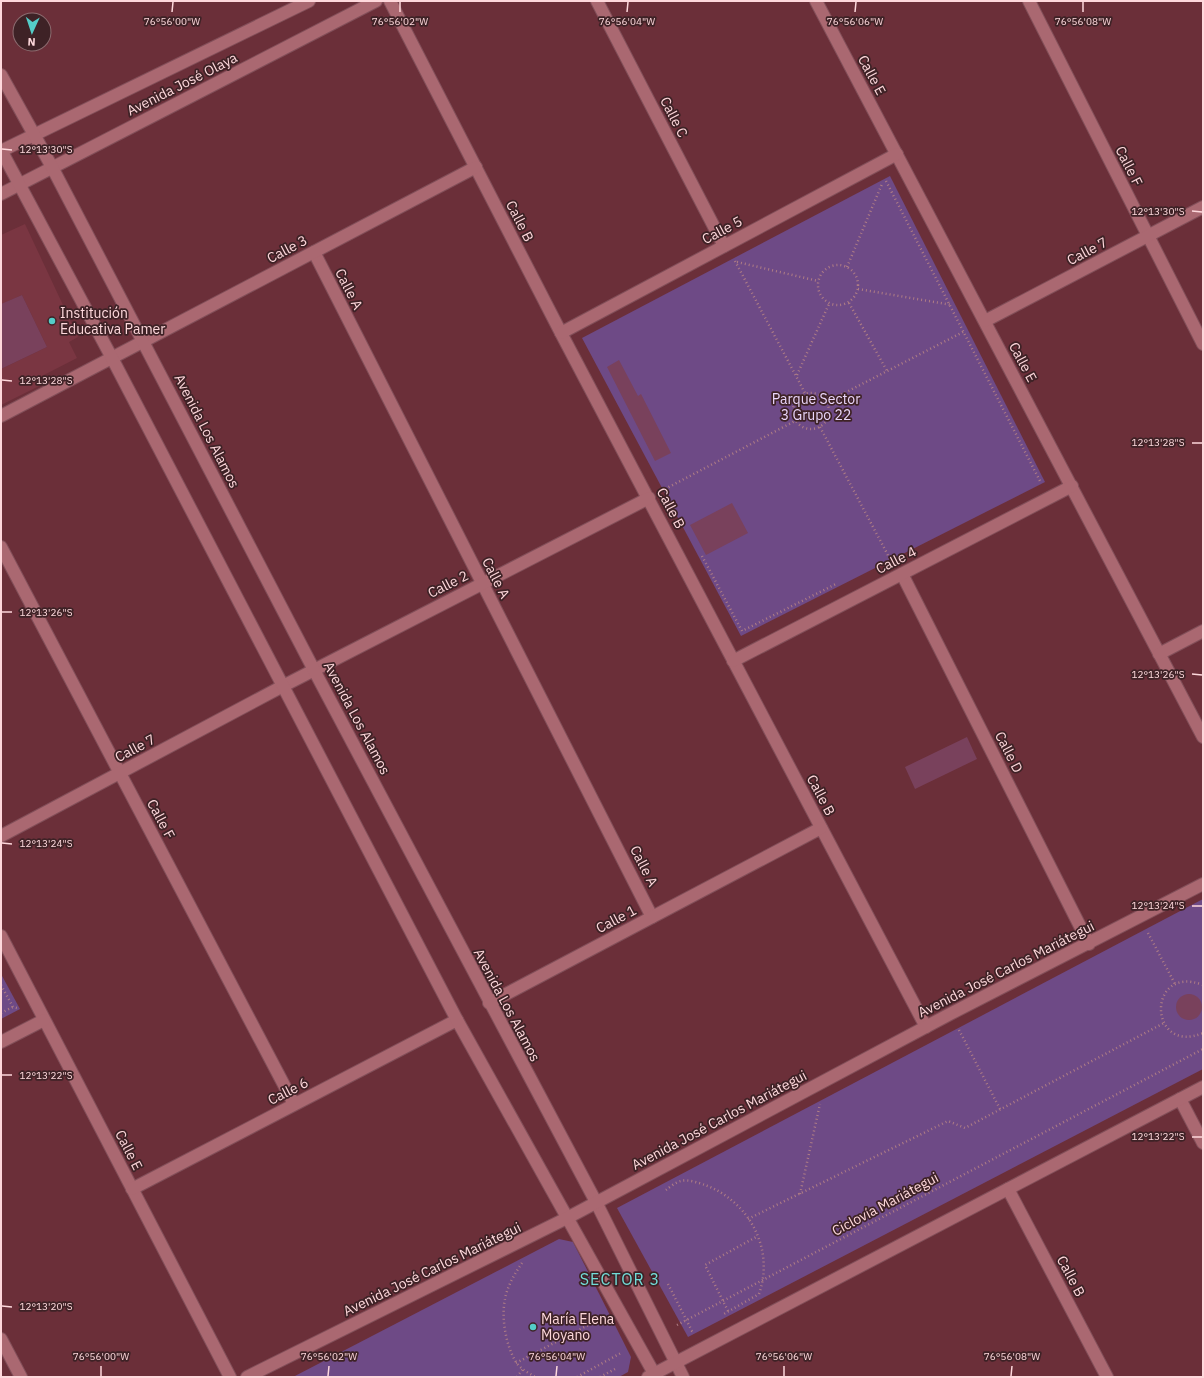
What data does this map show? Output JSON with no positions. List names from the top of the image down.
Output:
{
  "streets": {
    "street": [
      "Calle E",
      "Avenida José Olaya",
      "Calle C",
      "Calle F",
      "Calle B",
      "Calle 5",
      "Calle 3",
      "Calle 7",
      "Calle A",
      "Avenida Los Alamos",
      "Calle 4",
      "Calle 2",
      "Calle D",
      "Calle 1",
      "Avenida José Carlos Mariátegui",
      "Calle 6"
    ],
    "path": ["Ciclovía Mariátegui"]
  },
  "crossings": [
    ["Calle E", "Calle 5"],
    ["Calle E", "Calle 7"],
    ["Calle E", "Calle 4"],
    ["Calle E", "Calle 6"],
    ["Avenida José Olaya", "Avenida Los Alamos"],
    ["Calle C", "Calle 5"],
    ["Calle F", "Calle 7"],
    ["Calle F", "Calle 6"],
    ["Calle B", "Calle 5"],
    ["Calle B", "Calle 3"],
    ["Calle B", "Calle 4"],
    ["Calle B", "Calle 2"],
    ["Calle B", "Calle 1"],
    ["Calle B", "Avenida José Carlos Mariátegui"],
    ["Calle 3", "Calle A"],
    ["Calle 3", "Avenida Los Alamos"],
    ["Calle 7", "Calle 2"],
    ["Calle A", "Calle 2"],
    ["Calle A", "Calle 1"],
    ["Avenida Los Alamos", "Calle 2"],
    ["Avenida Los Alamos", "Calle 1"],
    ["Avenida Los Alamos", "Avenida José Carlos Mariátegui"],
    ["Avenida Los Alamos", "Ciclovía Mariátegui"],
    ["Calle 4", "Calle D"],
    ["Calle D", "Avenida José Carlos Mariátegui"]
  ],
  "districts": ["SECTOR 3"],
  "parks": ["Parque Sector 3 Grupo 22"],
  "places": ["Institución Educativa Pamer", "María Elena Moyano"],
  "north": "bottom",
  "coordinates": [
    "76°56'00\"W",
    "76°56'02\"W",
    "76°56'04\"W",
    "76°56'06\"W",
    "76°56'08\"W",
    "12°13'30\"S",
    "12°13'28\"S",
    "12°13'26\"S",
    "12°13'24\"S",
    "12°13'22\"S",
    "12°13'20\"S"
  ]
}
